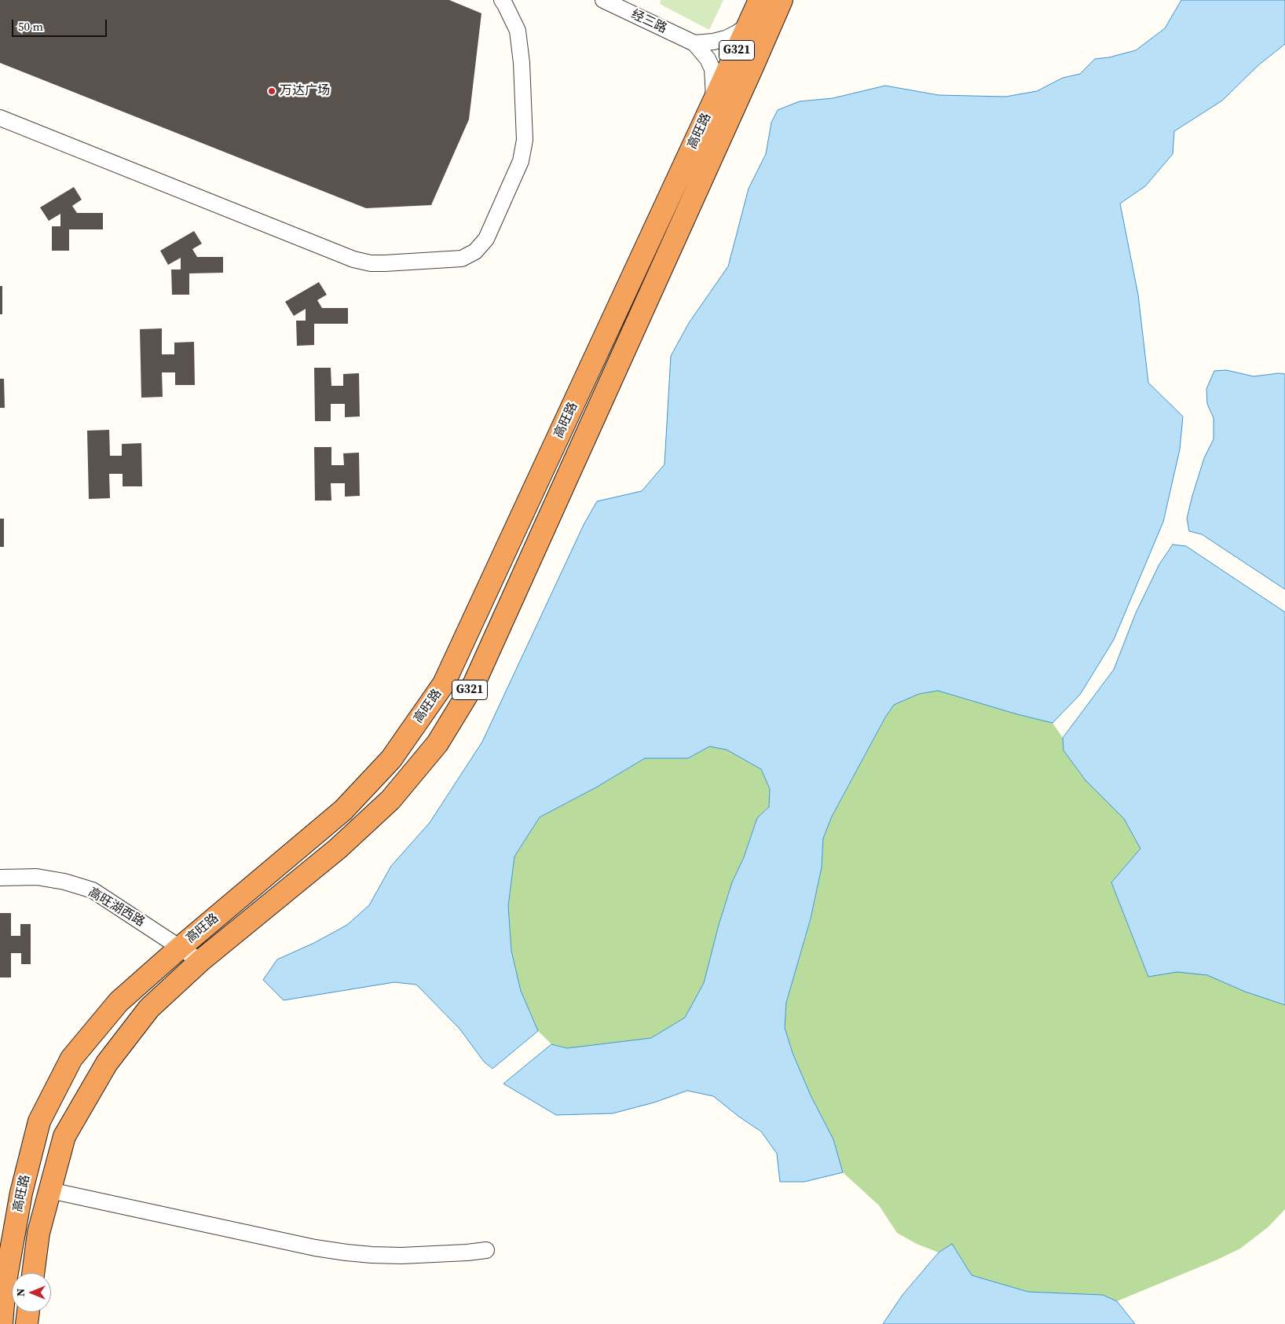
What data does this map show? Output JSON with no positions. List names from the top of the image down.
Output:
{
  "streets": {
    "highway": ["G321", "高旺路"],
    "street": ["经三路", "高旺湖西路"]
  },
  "crossings": [
    ["高旺路", "高旺湖西路"]
  ],
  "places": ["万达广场"],
  "scale_bar": "50 m",
  "north": "left"
}
